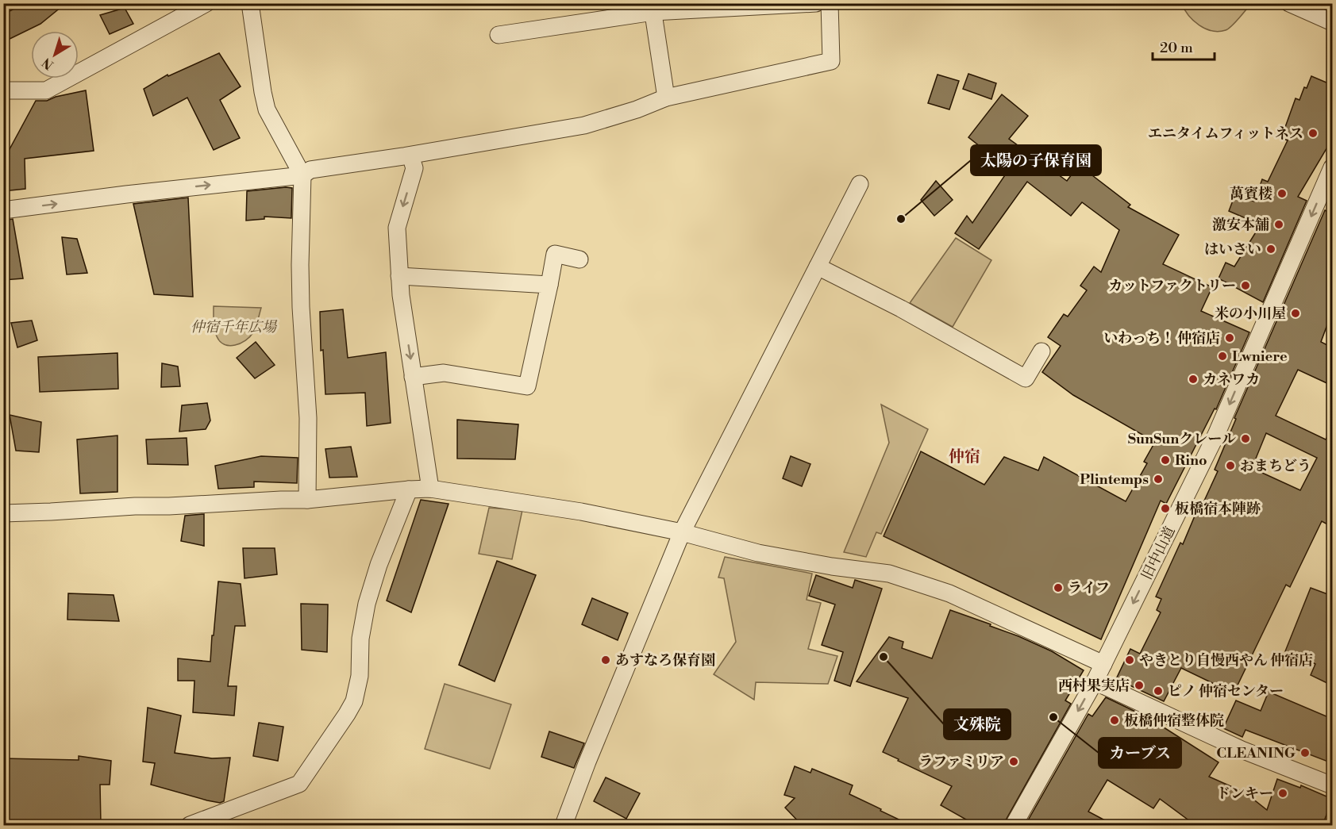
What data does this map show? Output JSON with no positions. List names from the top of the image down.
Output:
{
  "streets": {
    "street": ["旧中山道"]
  },
  "one_way": ["旧中山道"],
  "districts": ["仲宿"],
  "parks": ["仲宿千年広場"],
  "places": [
    "エニタイムフィットネス",
    "萬賓楼",
    "太陽の子保育園",
    "激安本舗",
    "はいさい",
    "カットファクトリー",
    "米の小川屋",
    "いわっち！ 仲宿店",
    "Lwniere",
    "カネワカ",
    "SunSunクレール",
    "Rino",
    "おまちどう",
    "Plintemps",
    "板橋宿本陣跡",
    "ライフ",
    "文殊院",
    "あすなろ保育園",
    "やきとり自慢西やん 仲宿店",
    "西村果実店",
    "ピノ 仲宿センター",
    "カーブス",
    "板橋仲宿整体院",
    "CLEANING",
    "ラファミリア",
    "ドンキー"
  ],
  "scale_bar": "20 m",
  "north": "bottom left"
}
